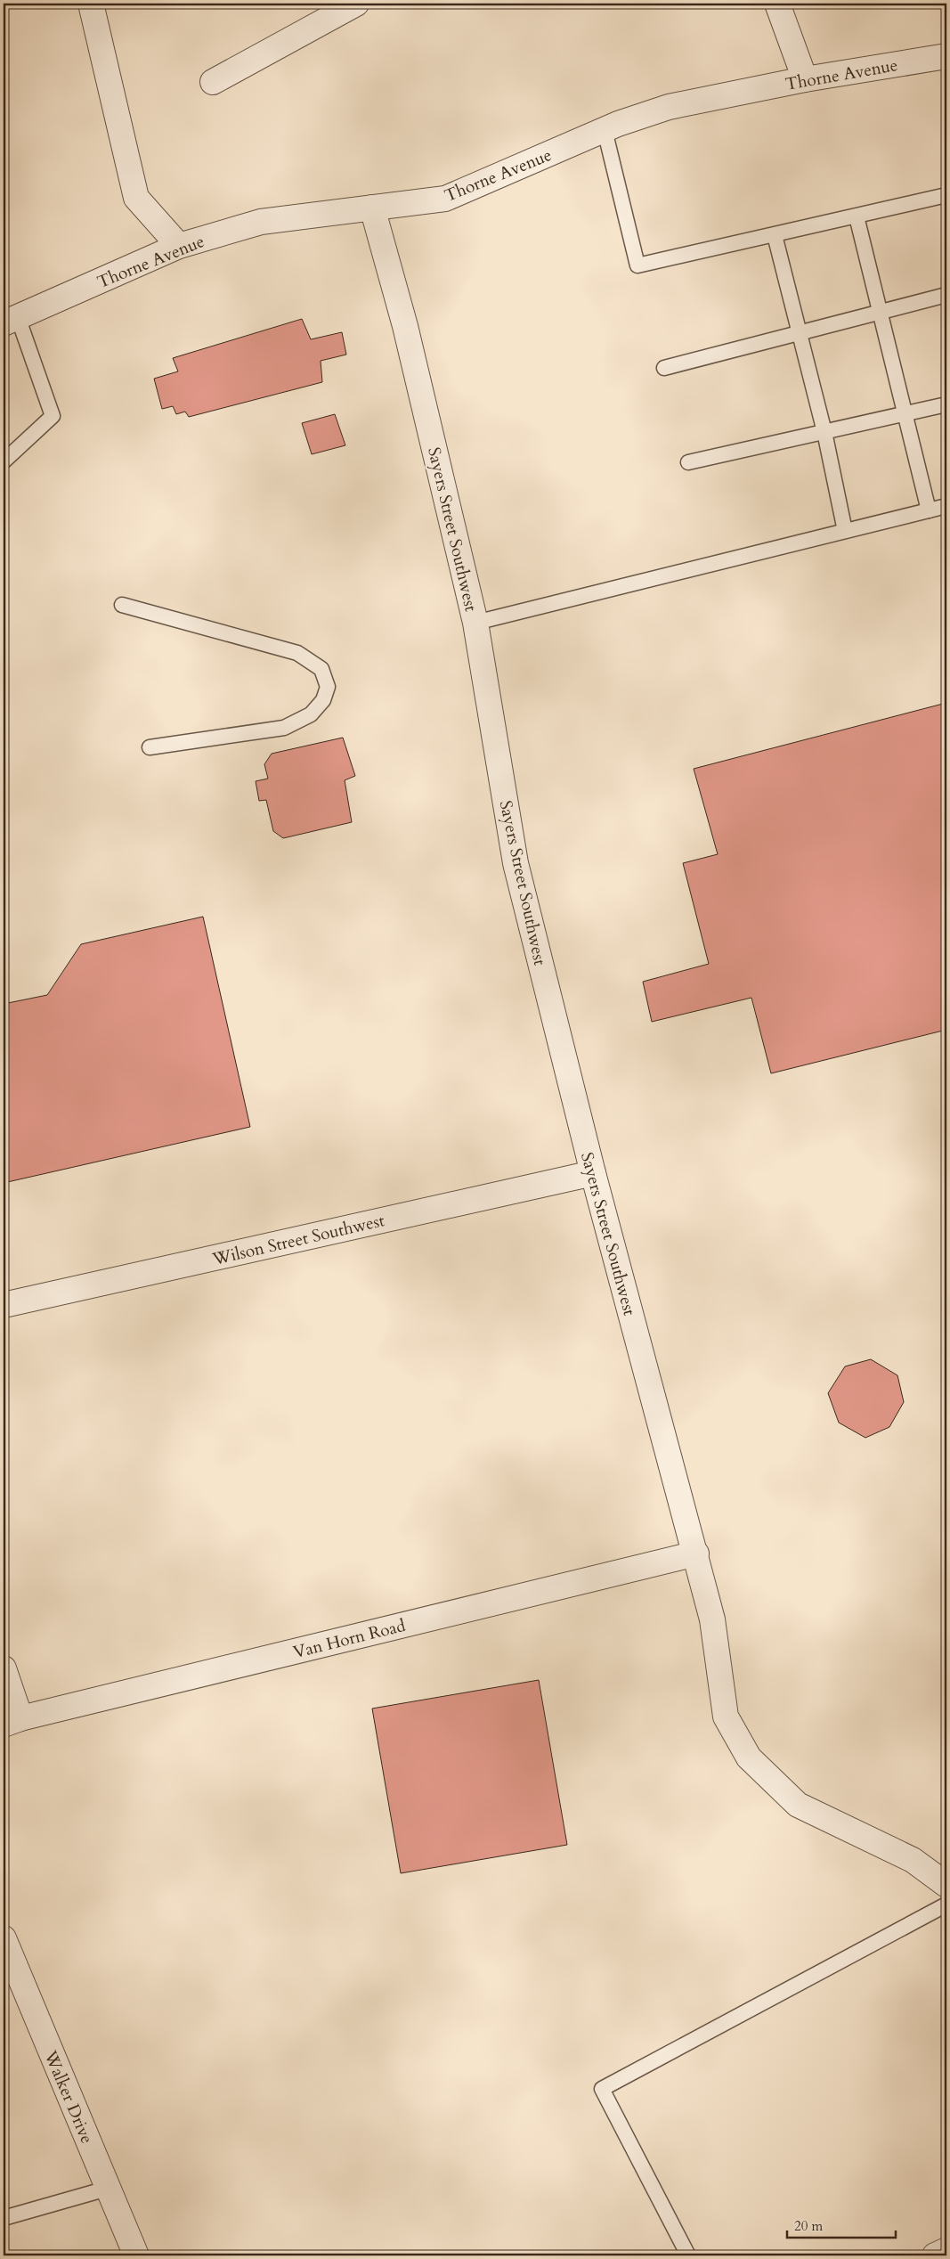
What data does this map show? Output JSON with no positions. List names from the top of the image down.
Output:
{
  "streets": {
    "street": [
      "Thorne Avenue",
      "Sayers Street Southwest",
      "Wilson Street Southwest",
      "Van Horn Road",
      "Walker Drive"
    ]
  },
  "crossings": [
    ["Thorne Avenue", "Sayers Street Southwest"],
    ["Sayers Street Southwest", "Wilson Street Southwest"],
    ["Sayers Street Southwest", "Van Horn Road"]
  ],
  "scale_bar": "20 m"
}
